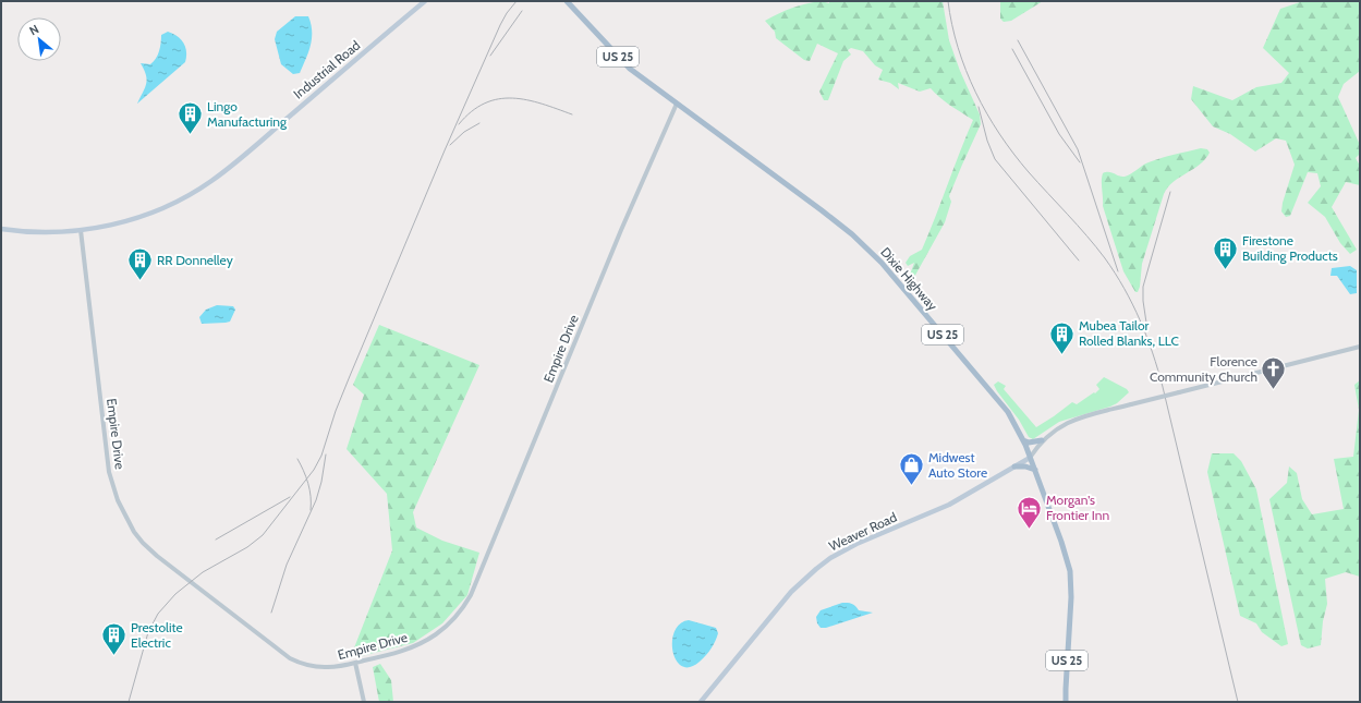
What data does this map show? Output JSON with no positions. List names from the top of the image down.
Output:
{
  "streets": {
    "main road": [
      "US 25",
      "Industrial Road",
      "Dixie Highway",
      "Weaver Road"
    ],
    "street": ["Empire Drive"]
  },
  "crossings": [
    ["Industrial Road", "Empire Drive"],
    ["Dixie Highway", "Empire Drive"],
    ["Dixie Highway", "Weaver Road"]
  ],
  "places": {
    "building": [
      "Lingo Manufacturing",
      "Firestone Building Products",
      "RR Donnelley",
      "Mubea Tailor Rolled Blanks, LLC",
      "Prestolite Electric"
    ],
    "church": ["Florence Community Church"],
    "shop": ["Midwest Auto Store"],
    "hotel": ["Morgan's Frontier Inn"]
  },
  "north": "top left"
}
